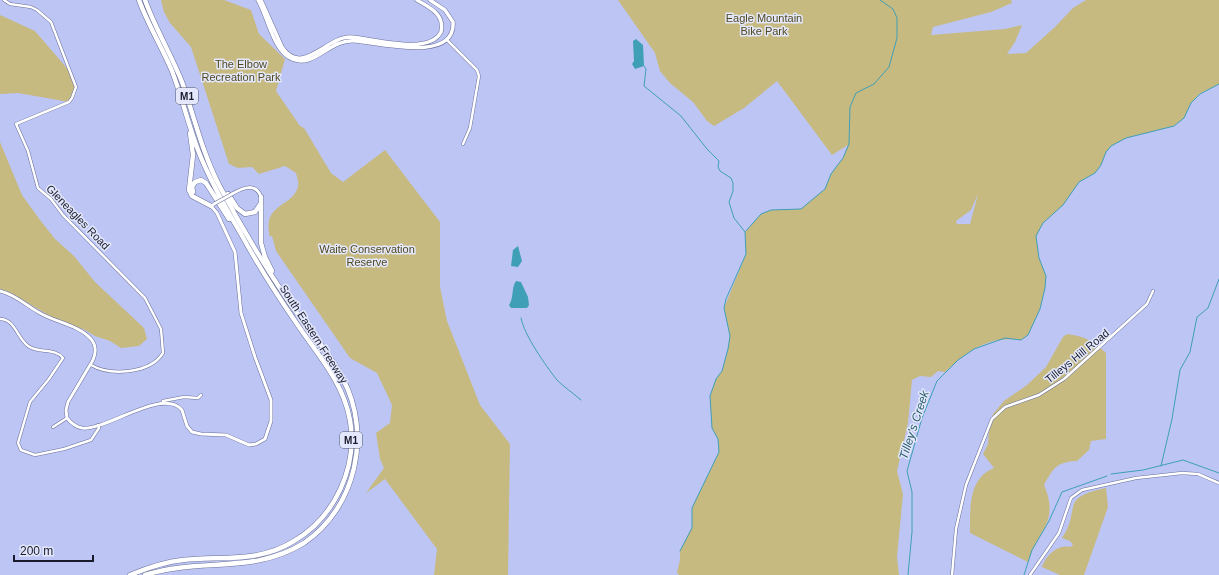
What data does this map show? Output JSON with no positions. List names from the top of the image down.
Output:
{
  "streets": {
    "highway": ["M1", "South Eastern Freeway"],
    "street": ["Gleneagles Road", "Tilleys Hill Road"]
  },
  "water": ["Tilley's Creek"],
  "parks": ["Eagle Mountain Bike Park", "The Elbow Recreation Park", "Waite Conservation Reserve"],
  "scale_bar": "200 m"
}
